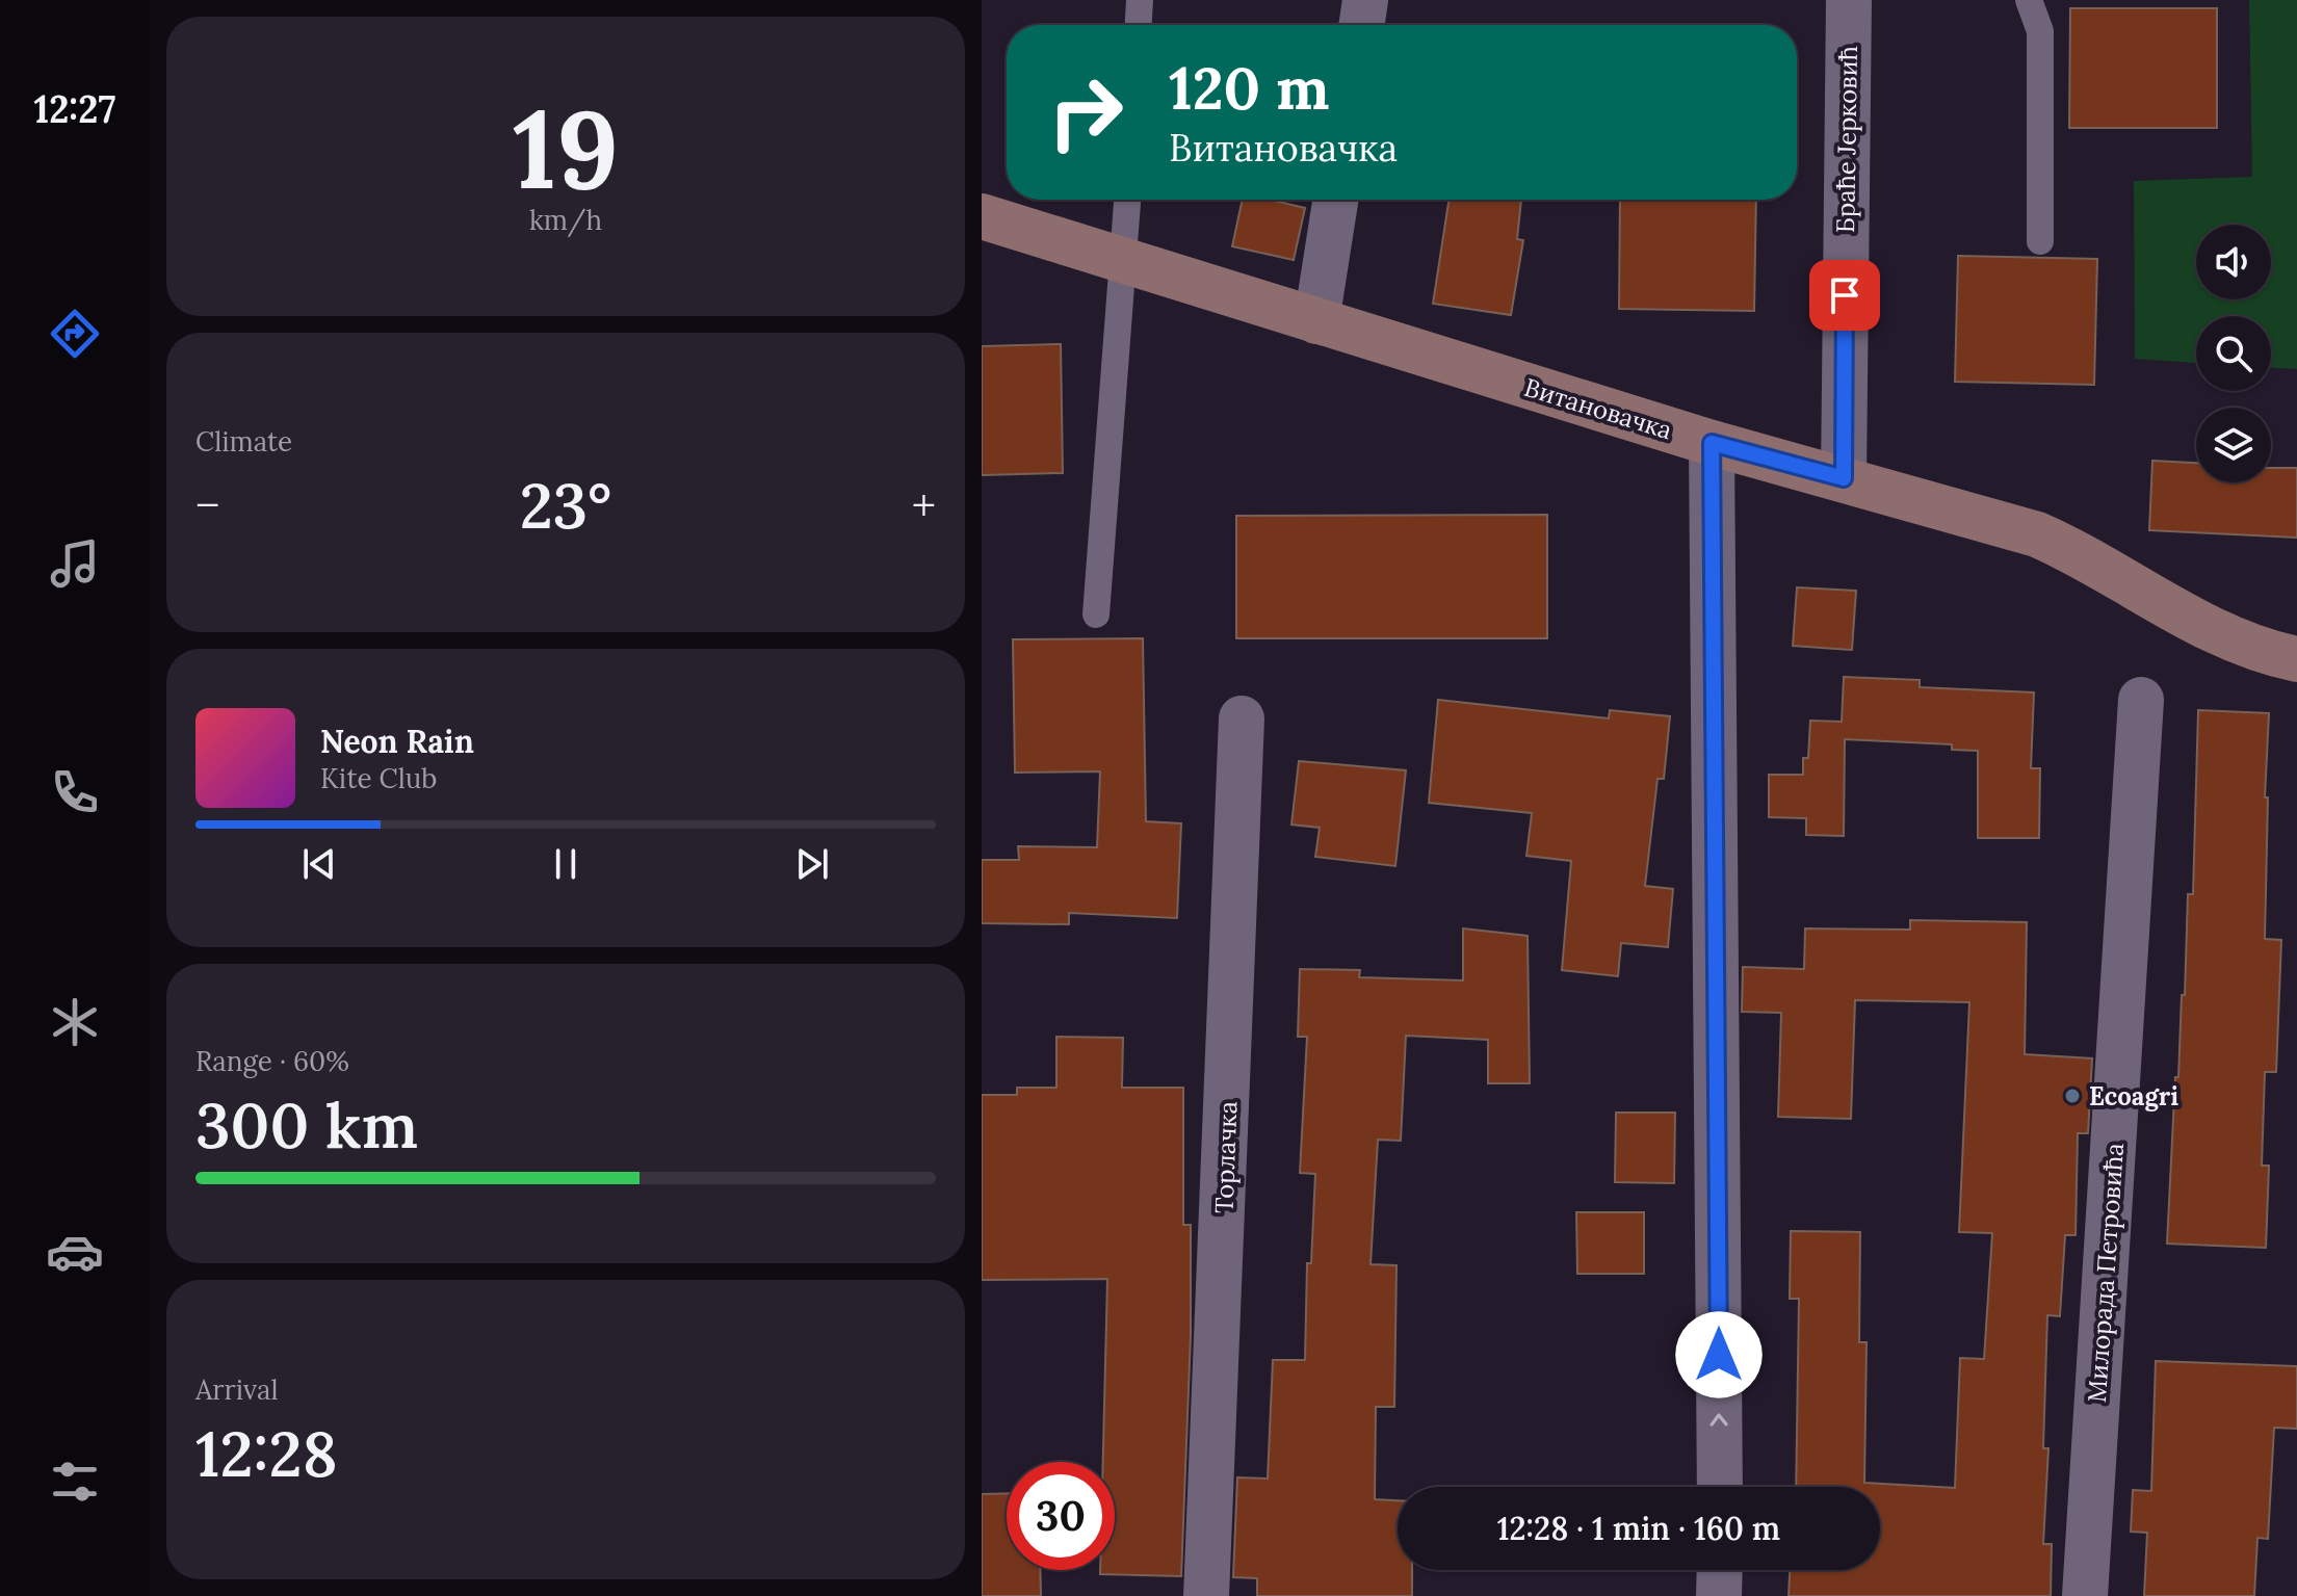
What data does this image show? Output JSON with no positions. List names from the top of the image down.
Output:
{
  "streets": {
    "street": [
      "Браће Јерковић",
      "Витановачка",
      "Торлачка",
      "Милорада Петровића"
    ]
  },
  "crossings": [
    ["Браће Јерковић", "Витановачка"]
  ],
  "places": ["Ecoagri"],
  "page": {
    "tabs": "12:27",
    "tile": [
      ["19", "km/h"],
      "Climate",
      ["Range · 60%", "300 km"],
      ["Arrival", "12:28"]
    ],
    "turn": ["120 m", "Витановачка"],
    "heat": ["−", "23°", "+"],
    "song": ["Neon Rain", "Kite Club"],
    "limit": "30",
    "trip": "12:28 · 1 min · 160 m"
  }
}
